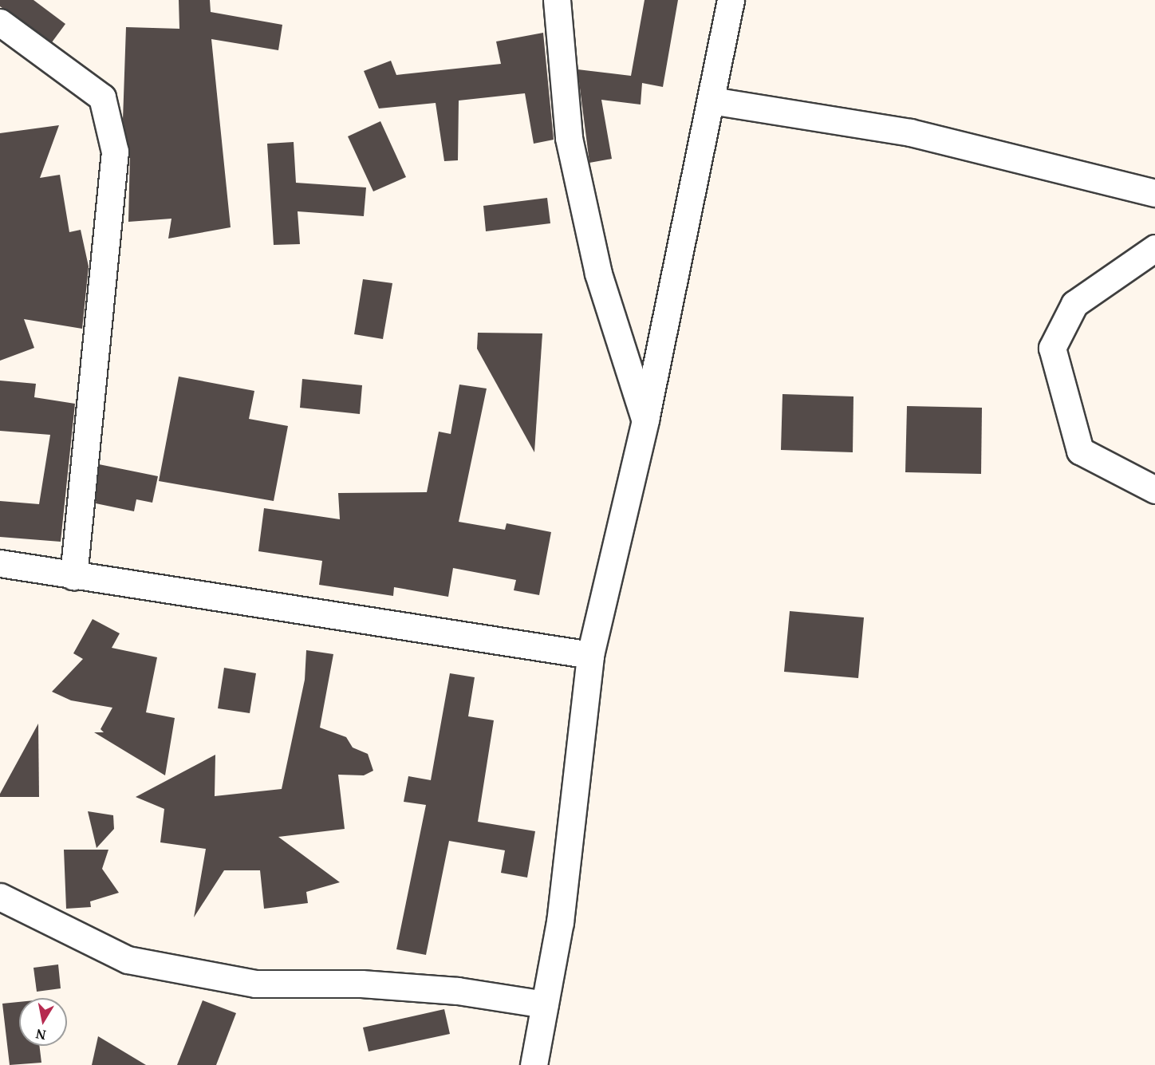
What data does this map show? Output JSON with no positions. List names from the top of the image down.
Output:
{
  "north": "bottom"
}
